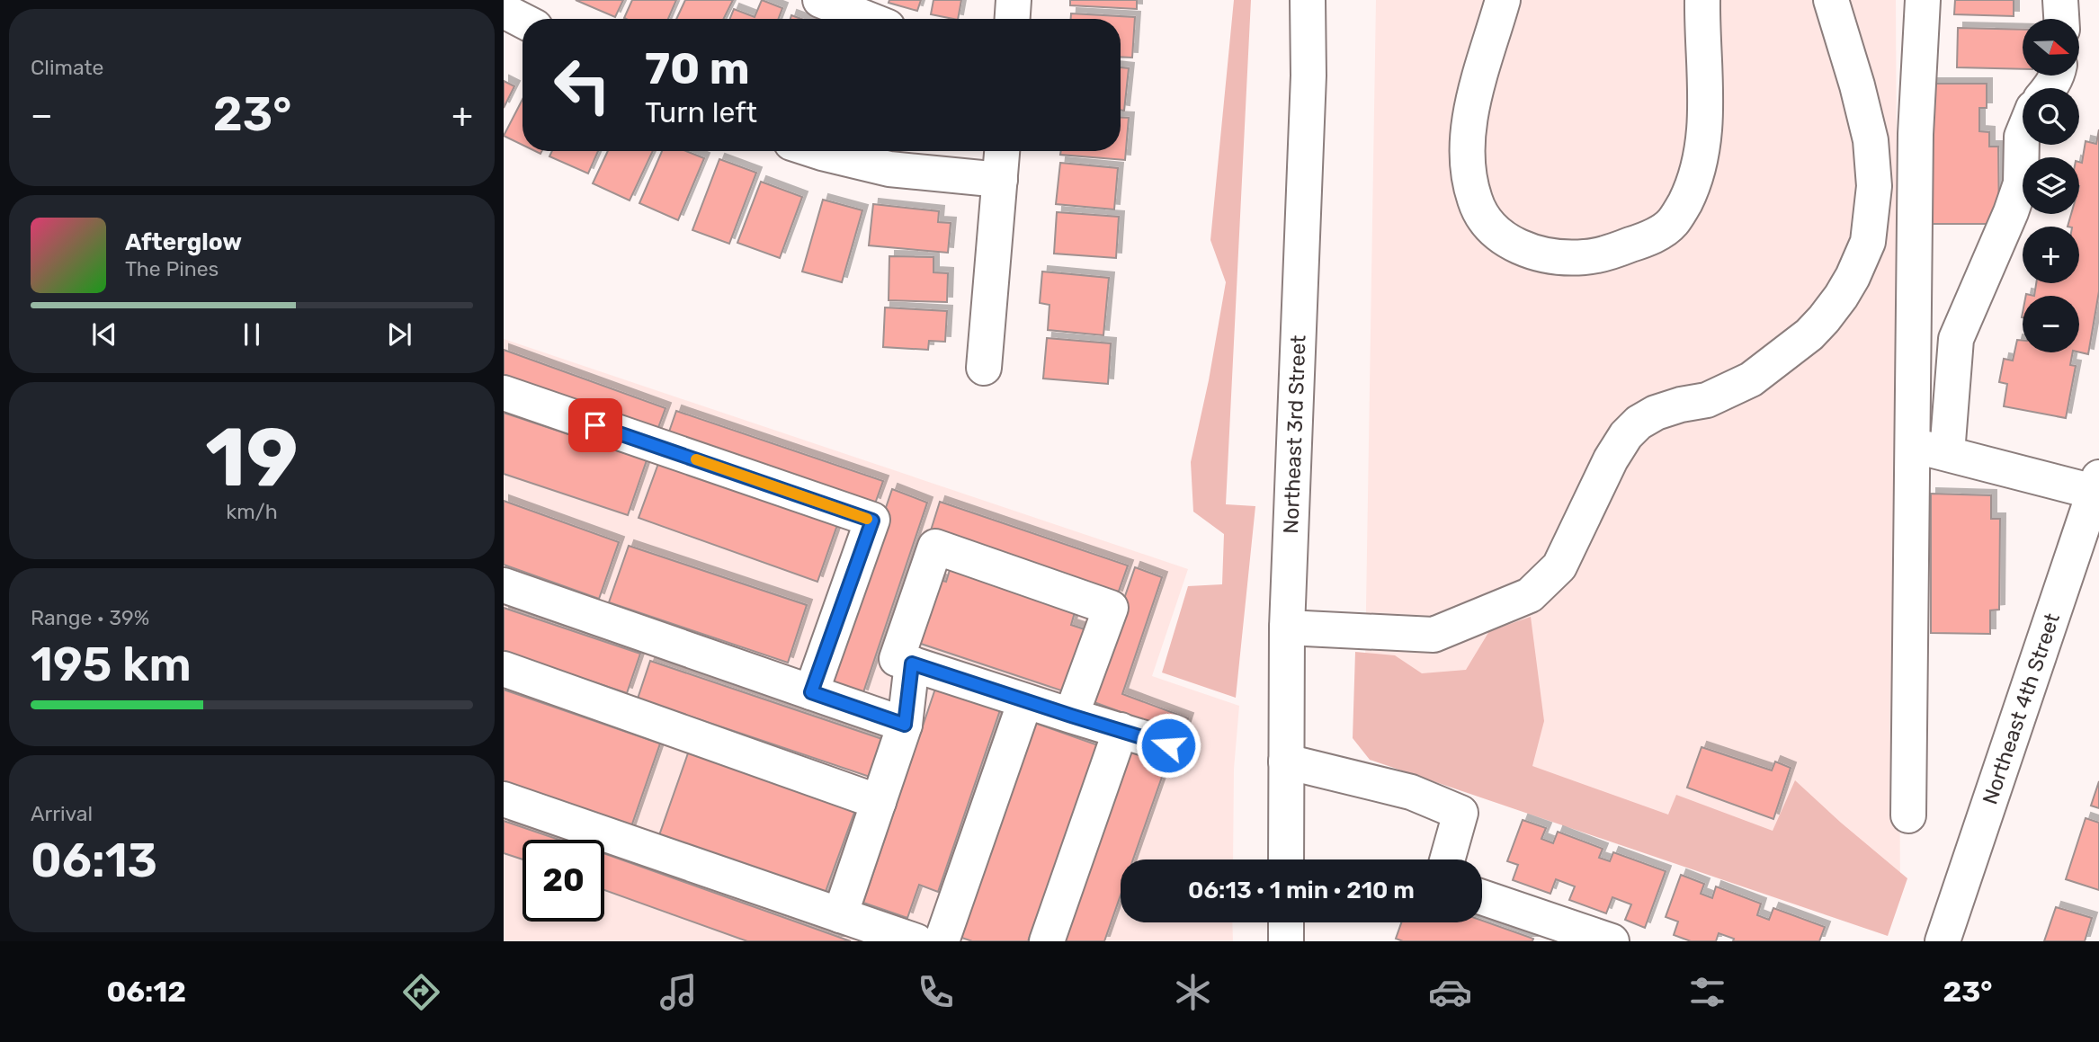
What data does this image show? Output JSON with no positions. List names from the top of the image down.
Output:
{
  "streets": {
    "street": ["Northeast 3rd Street", "Northeast 4th Street"]
  },
  "north": "right",
  "page": {
    "tile": [
      "Climate",
      ["19", "km/h"],
      ["Range · 39%", "195 km"],
      ["Arrival", "06:13"]
    ],
    "map_buttons": ["+", "−"],
    "turn": ["70 m", "Turn left"],
    "heat": ["−", "23°", "+"],
    "song": ["Afterglow", "The Pines"],
    "limit": "20",
    "trip": "06:13 · 1 min · 210 m",
    "tabs": ["06:12", "23°"]
  }
}
